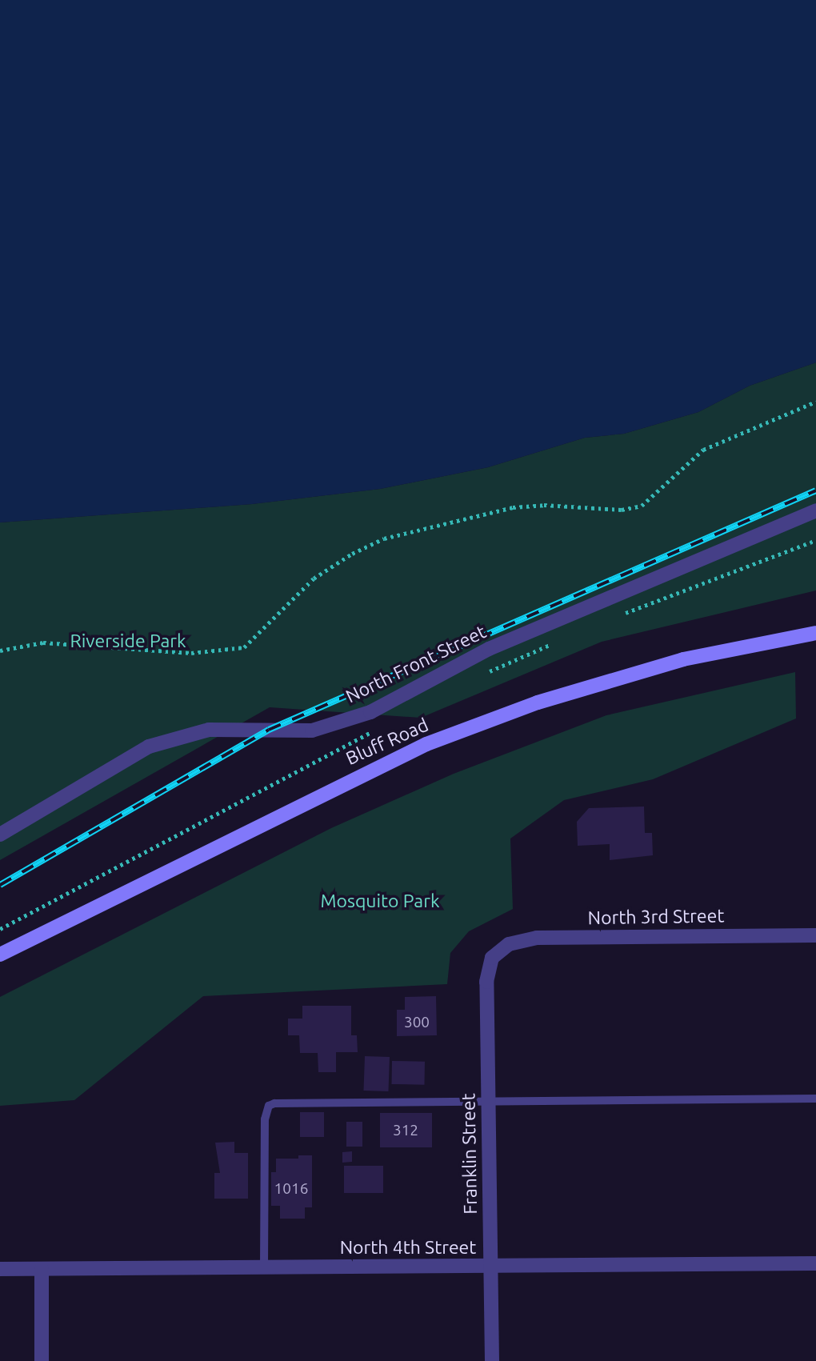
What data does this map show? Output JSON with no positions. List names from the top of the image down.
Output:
{
  "streets": {
    "main road": ["Bluff Road"],
    "street": [
      "North Front Street",
      "North 3rd Street",
      "Franklin Street",
      "North 4th Street"
    ]
  },
  "crossings": [
    ["North 3rd Street", "Franklin Street"],
    ["Franklin Street", "North 4th Street"]
  ],
  "parks": ["Riverside Park", "Mosquito Park"],
  "house_numbers": ["300", "312", "1016"]
}
